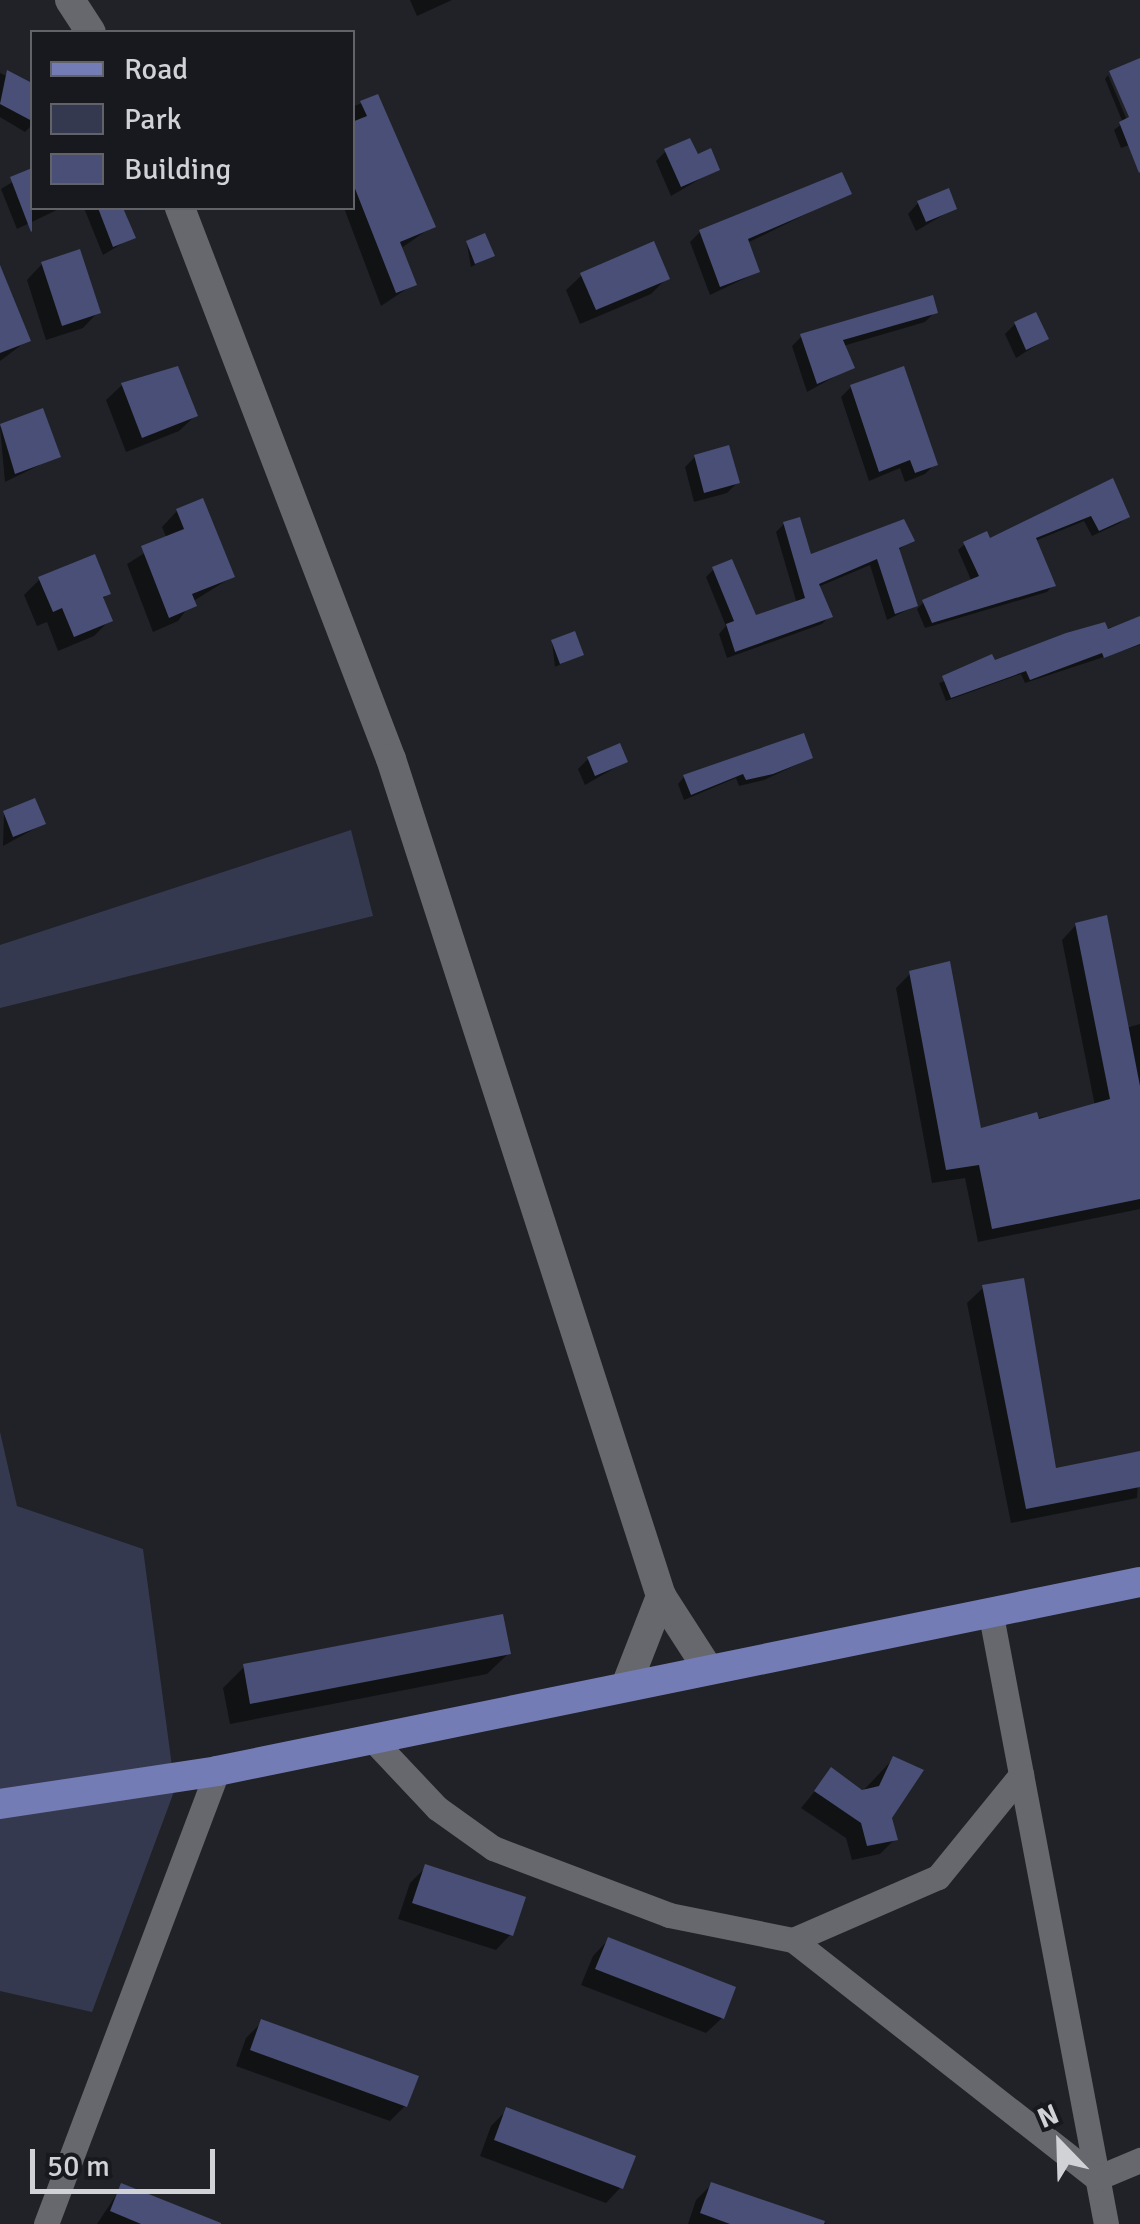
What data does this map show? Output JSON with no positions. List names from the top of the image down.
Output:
{
  "legend": ["Road", "Park", "Building"],
  "scale_bar": "50 m",
  "north": "top left"
}
